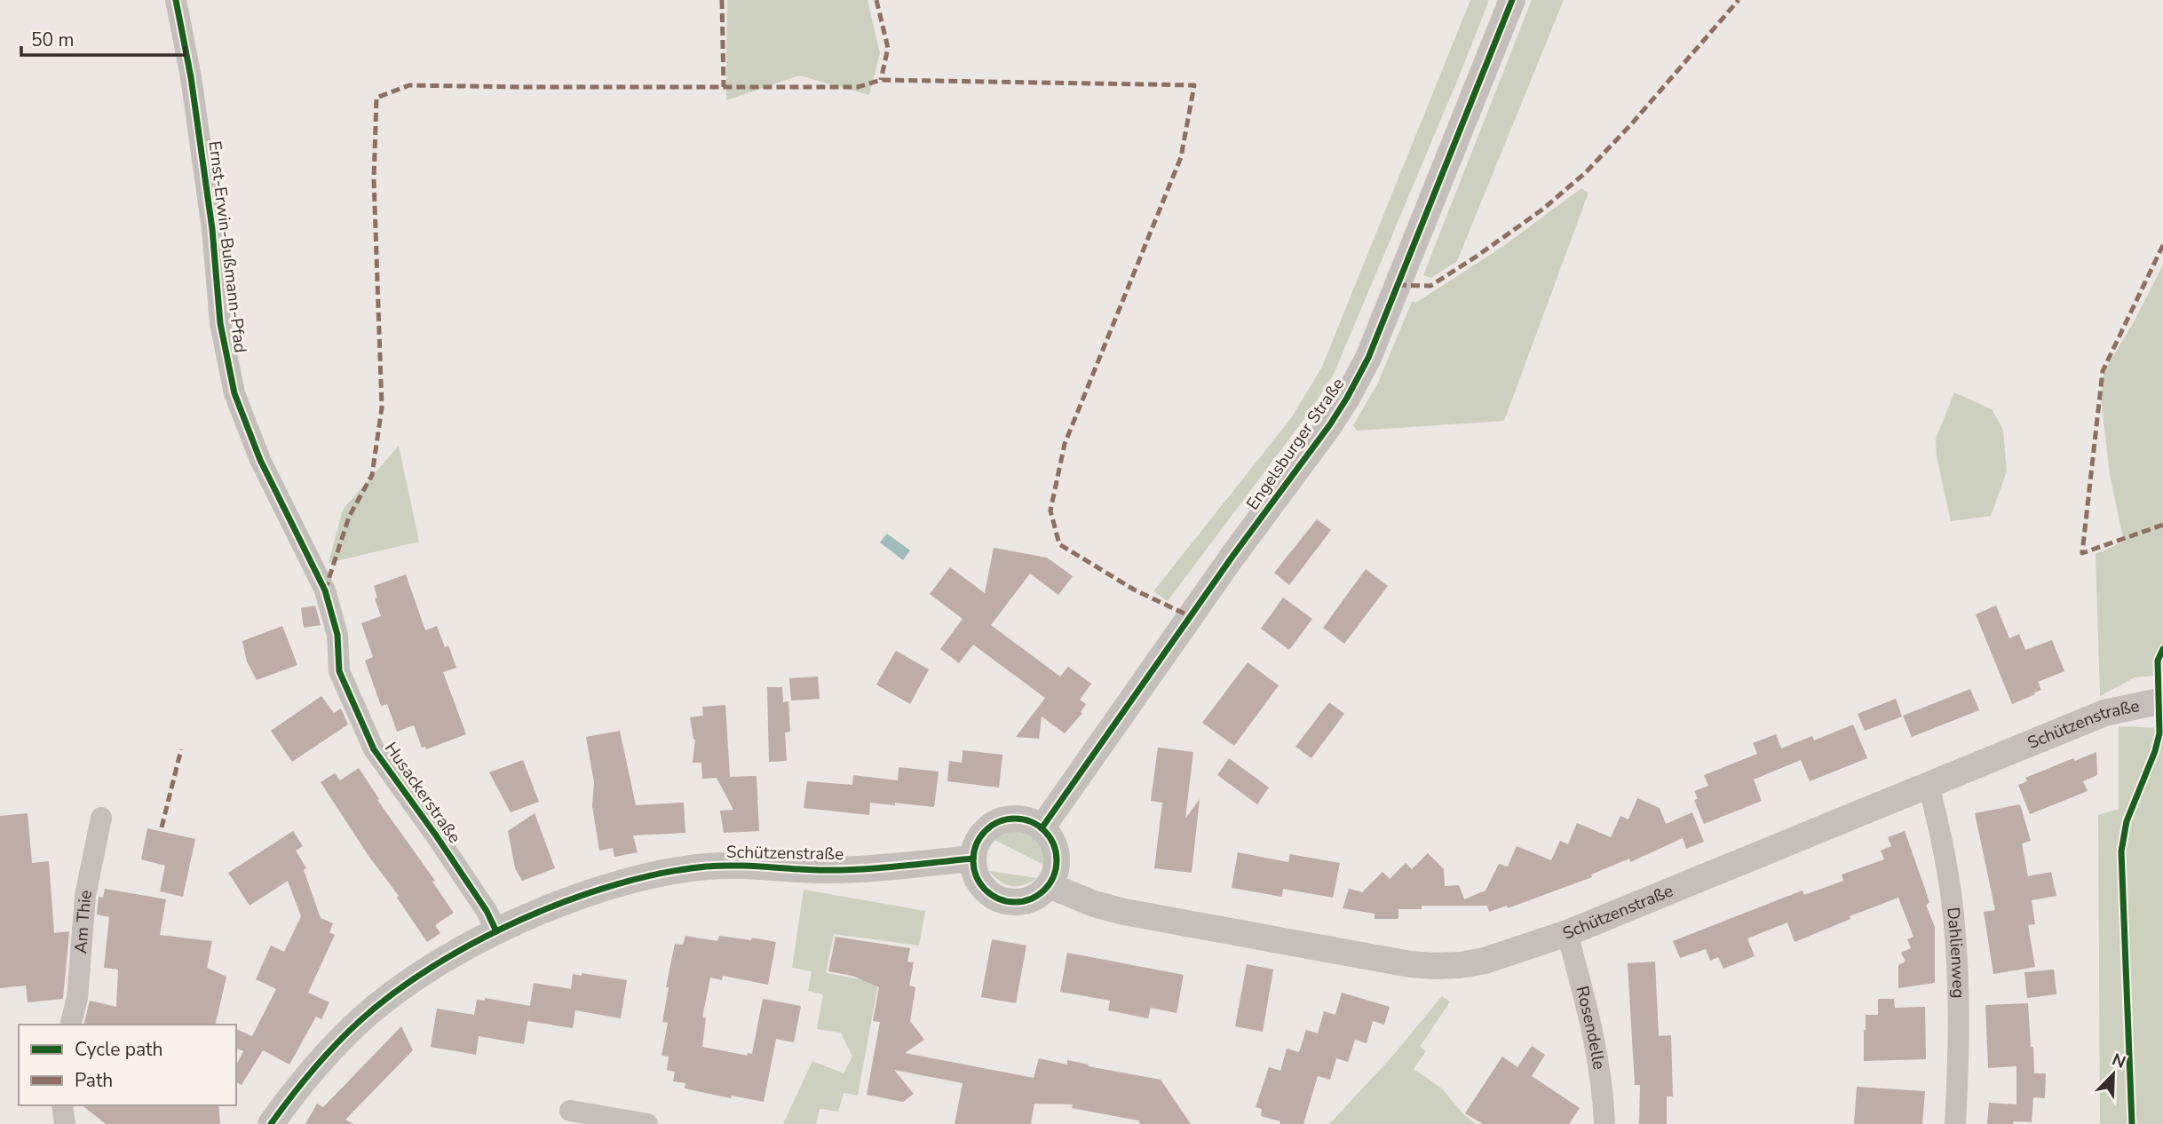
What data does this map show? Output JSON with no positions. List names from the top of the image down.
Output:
{
  "streets": {
    "street": [
      "Ernst-Erwin-Bußmann-Pfad",
      "Engelsburger Straße",
      "Schützenstraße",
      "Husackerstraße",
      "Am Thie",
      "Dahlienweg",
      "Rosendelle"
    ]
  },
  "crossings": [
    ["Ernst-Erwin-Bußmann-Pfad", "Husackerstraße"],
    ["Engelsburger Straße", "Schützenstraße"],
    ["Schützenstraße", "Husackerstraße"],
    ["Schützenstraße", "Dahlienweg"],
    ["Schützenstraße", "Rosendelle"]
  ],
  "legend": ["Cycle path", "Path"],
  "scale_bar": "50 m",
  "north": "top right"
}
